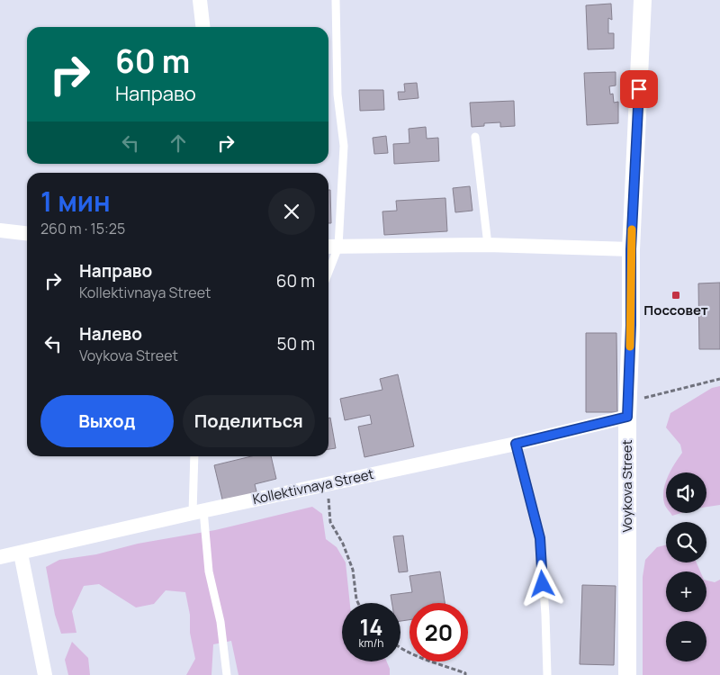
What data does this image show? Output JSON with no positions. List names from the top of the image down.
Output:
{
  "streets": {
    "street": ["Voykova Street", "Kollektivnaya Street"]
  },
  "crossings": [
    ["Voykova Street", "Kollektivnaya Street"]
  ],
  "places": {
    "transit": ["Поссовет"]
  },
  "page": {
    "turn": ["60 m", "Направо"],
    "heading": ["1 мин", "260 m · 15:25"],
    "list": [
      {
        "name": "Направо",
        "note": "Kollektivnaya Street",
        "value": "60 m"
      },
      {
        "name": "Налево",
        "note": "Voykova Street",
        "value": "50 m"
      }
    ],
    "buttons": ["Выход", "Поделиться"],
    "map_buttons": ["+", "−"],
    "speed": "14 km/h",
    "limit": "20"
  }
}
